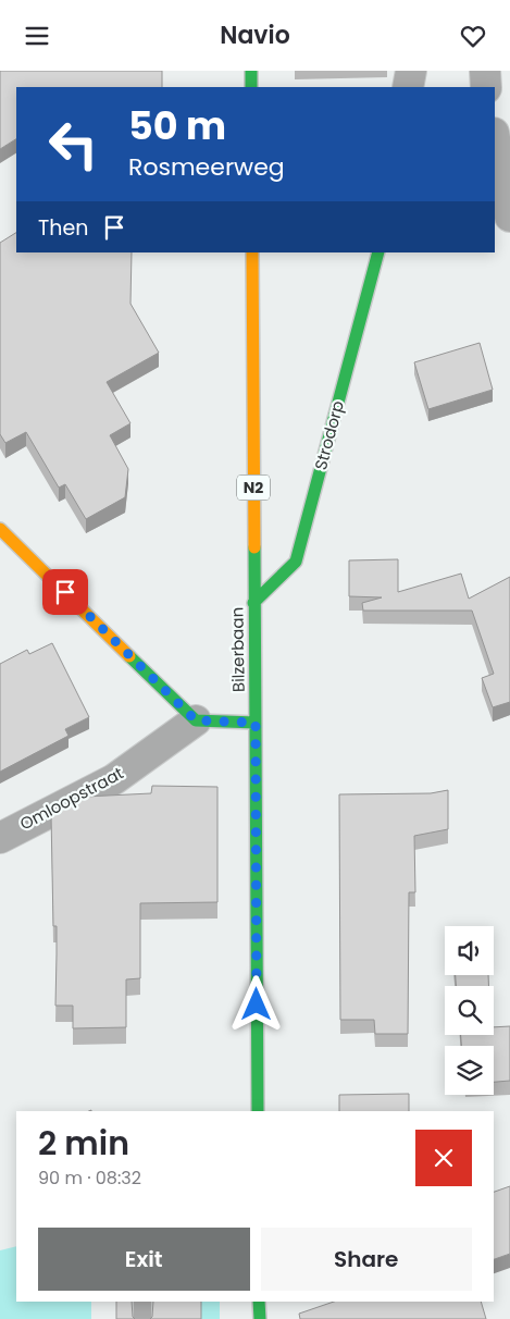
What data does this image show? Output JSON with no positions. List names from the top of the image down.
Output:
{
  "streets": {
    "main road": ["Strodorp", "N2", "Bilzerbaan"],
    "street": ["Omloopstraat"]
  },
  "crossings": [
    ["Strodorp", "Bilzerbaan"]
  ],
  "page": {
    "header": "Navio",
    "turn": ["50 m", "Rosmeerweg"],
    "then": "Then",
    "heading": ["2 min", "90 m · 08:32"],
    "buttons": ["Exit", "Share"]
  }
}
